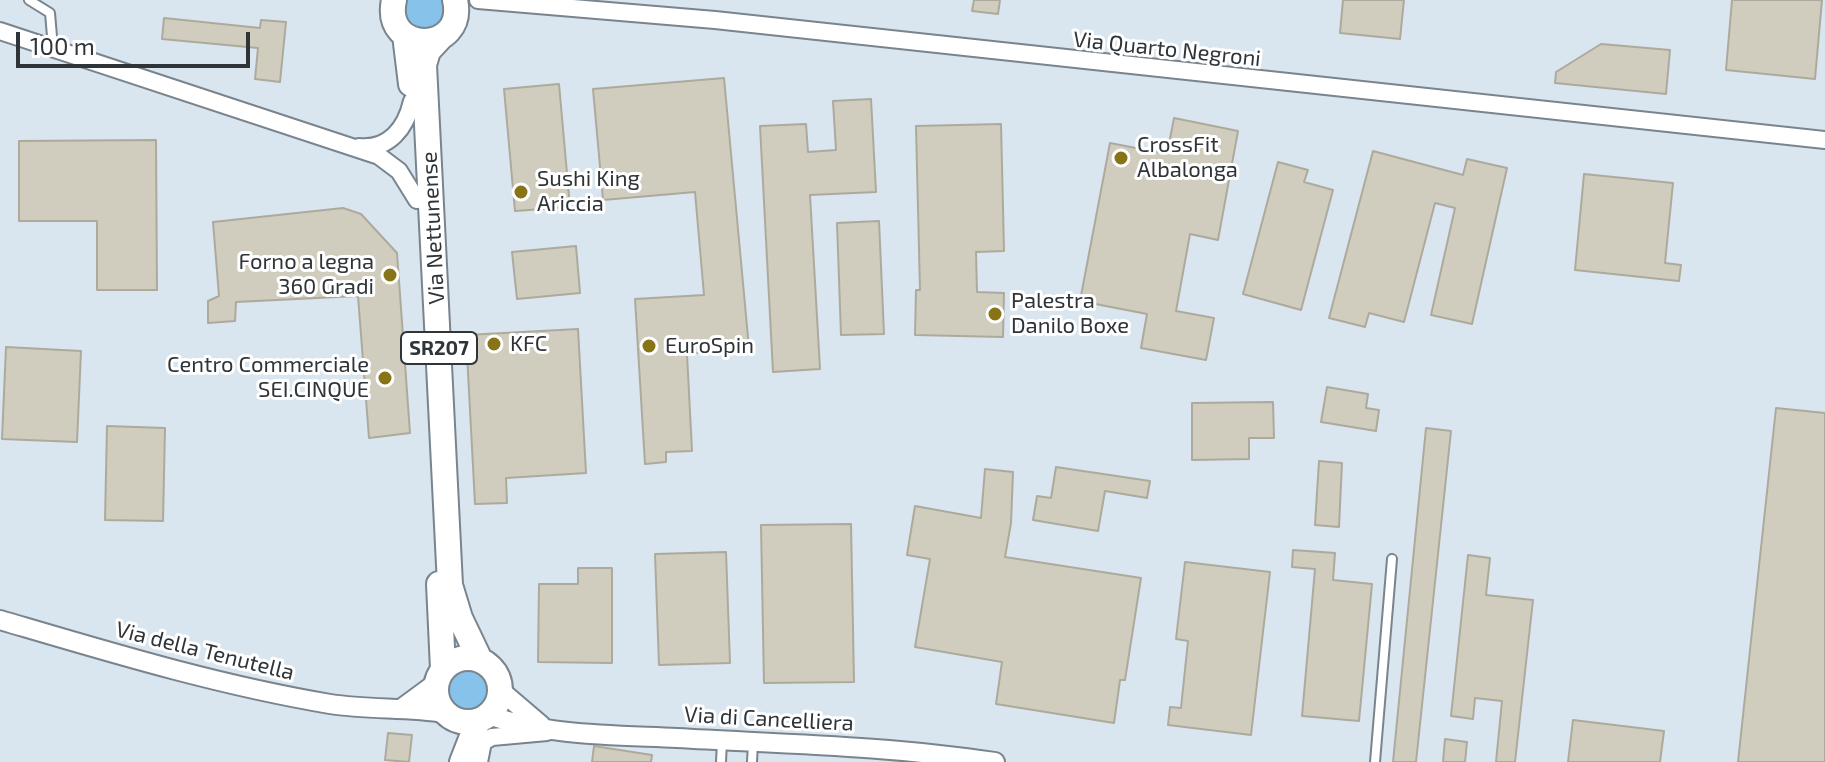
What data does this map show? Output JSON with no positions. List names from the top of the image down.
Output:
{
  "streets": {
    "main road": ["Via Nettunense", "SR207"],
    "street": ["Via Quarto Negroni", "Via della Tenutella", "Via di Cancelliera"]
  },
  "crossings": [
    ["Via Quarto Negroni", "SR207"],
    ["Via Nettunense", "SR207"],
    ["Via Nettunense", "Via della Tenutella"],
    ["Via Nettunense", "Via di Cancelliera"],
    ["Via della Tenutella", "Via di Cancelliera"]
  ],
  "places": [
    "CrossFit Albalonga",
    "Sushi King Ariccia",
    "Forno a legna 360 Gradi",
    "Palestra Danilo Boxe",
    "KFC",
    "EuroSpin",
    "Centro Commerciale SEI.CINQUE"
  ],
  "scale_bar": "100 m"
}
